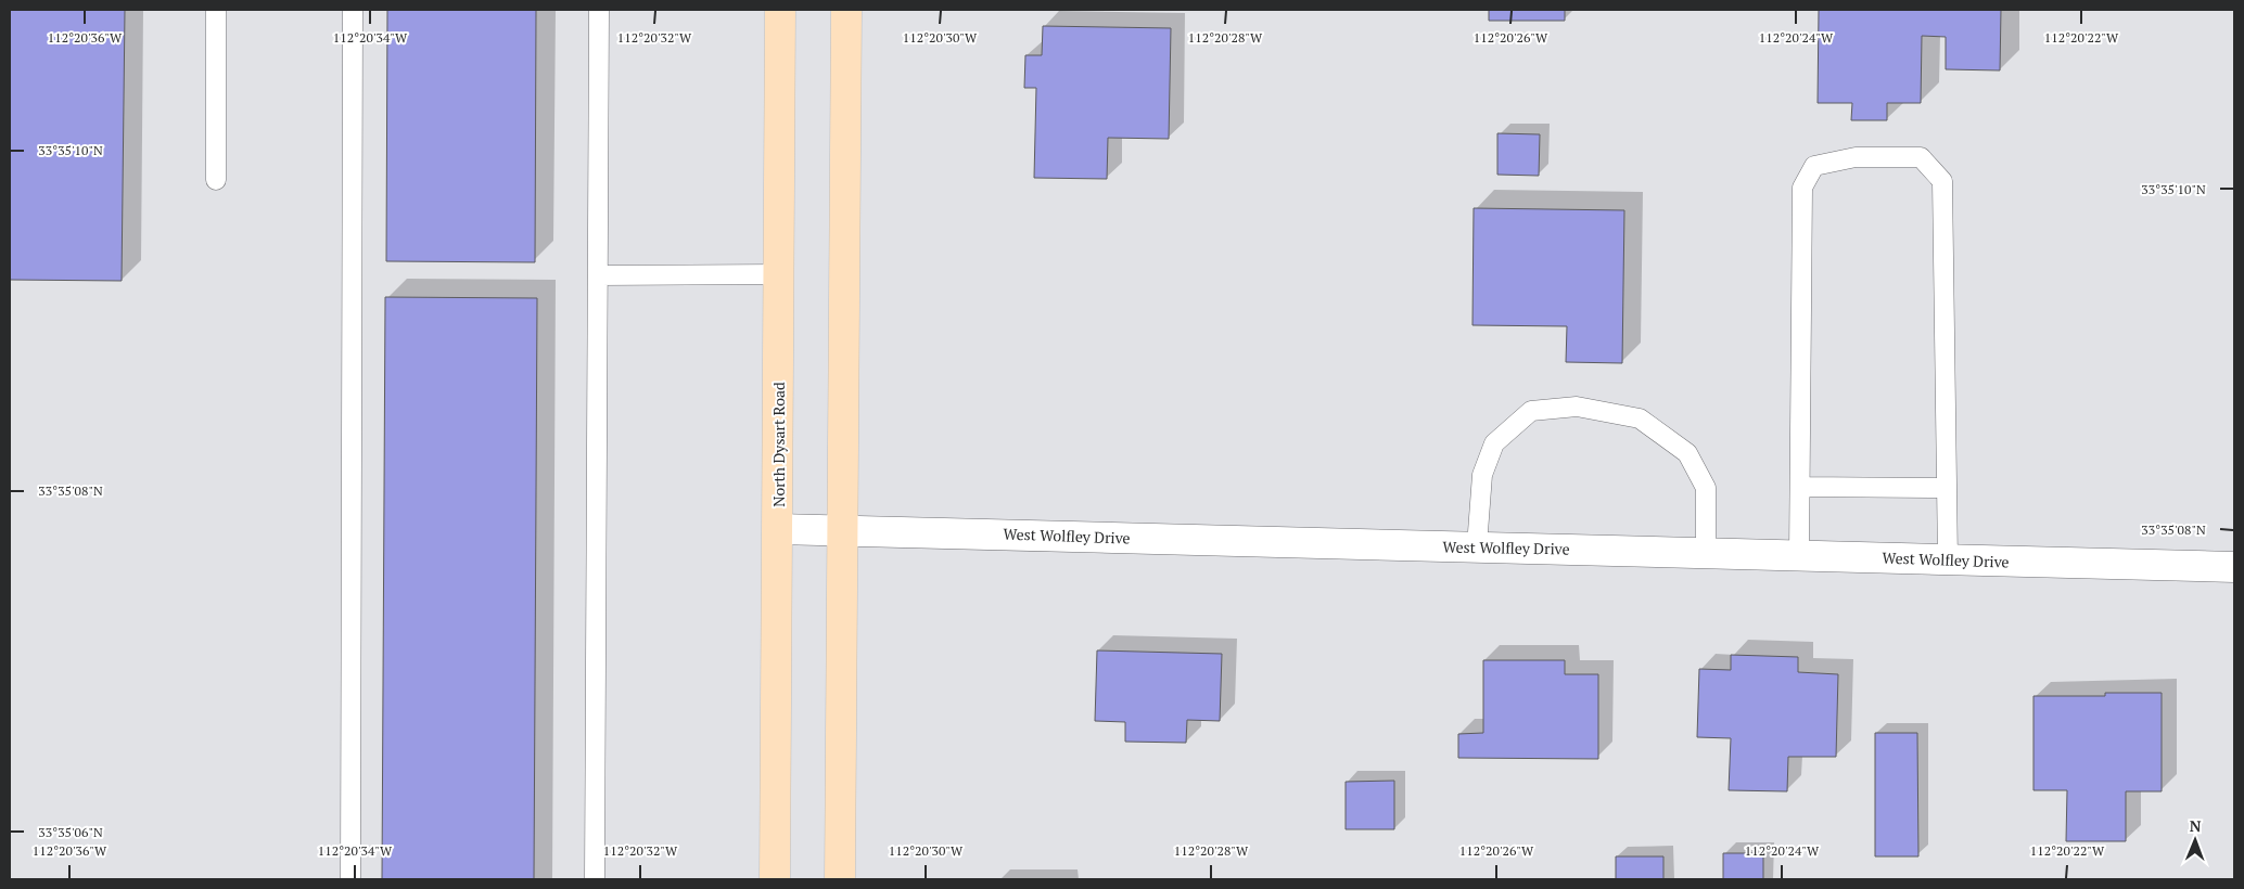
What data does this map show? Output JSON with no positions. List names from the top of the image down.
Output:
{
  "streets": {
    "main road": ["North Dysart Road"],
    "street": ["West Wolfley Drive"]
  },
  "crossings": [
    ["North Dysart Road", "West Wolfley Drive"]
  ],
  "north": "top",
  "coordinates": [
    "112°20'36\"W",
    "112°20'34\"W",
    "112°20'32\"W",
    "112°20'30\"W",
    "112°20'28\"W",
    "112°20'26\"W",
    "112°20'24\"W",
    "112°20'22\"W",
    "33°35'10\"N",
    "33°35'08\"N",
    "33°35'06\"N"
  ]
}
